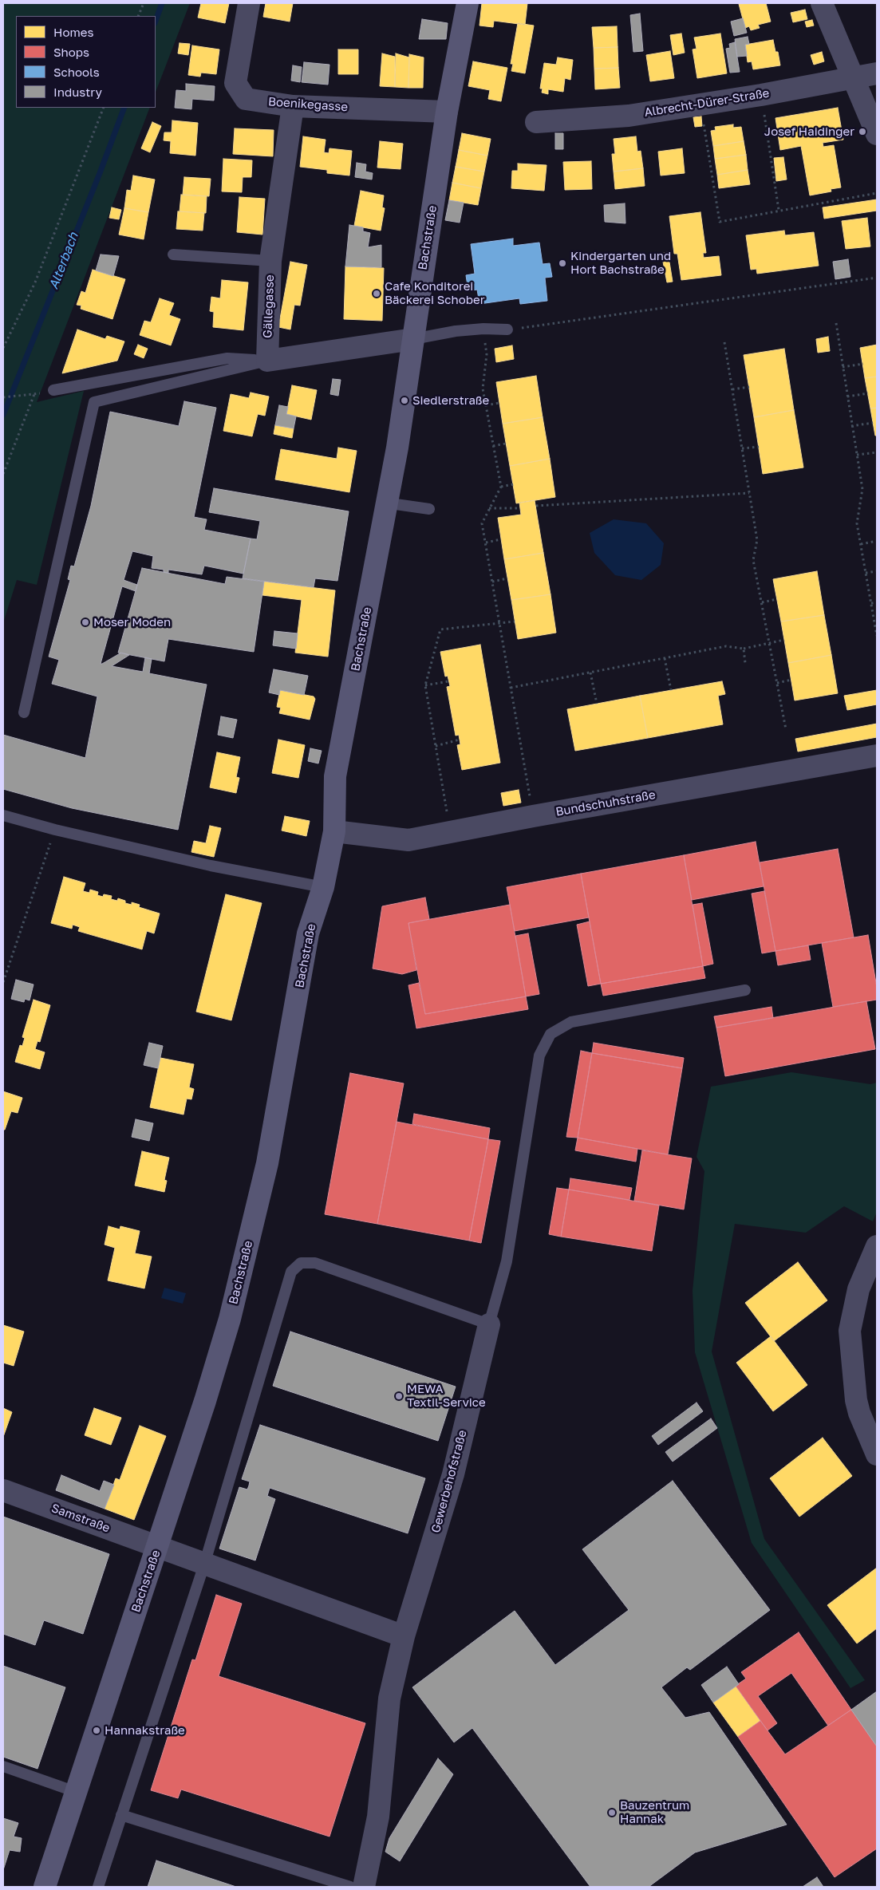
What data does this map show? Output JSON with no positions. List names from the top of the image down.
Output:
{
  "streets": {
    "street": [
      "Albrecht-Dürer-Straße",
      "Boenikegasse",
      "Bachstraße",
      "Gällegasse",
      "Bundschuhstraße",
      "Gewerbehofstraße",
      "Samstraße"
    ]
  },
  "crossings": [
    ["Boenikegasse", "Bachstraße"],
    ["Boenikegasse", "Gällegasse"],
    ["Bachstraße", "Bundschuhstraße"],
    ["Bachstraße", "Samstraße"]
  ],
  "water": ["Alterbach"],
  "places": [
    "Josef Haidinger",
    "Kindergarten und Hort Bachstraße",
    "Cafe Konditorei Bäckerei Schober",
    "Siedlerstraße",
    "Moser Moden",
    "MEWA Textil-Service",
    "Hannakstraße",
    "Bauzentrum Hannak"
  ],
  "legend": [
    "Homes",
    "Shops",
    "Schools",
    "Industry"
  ]
}
